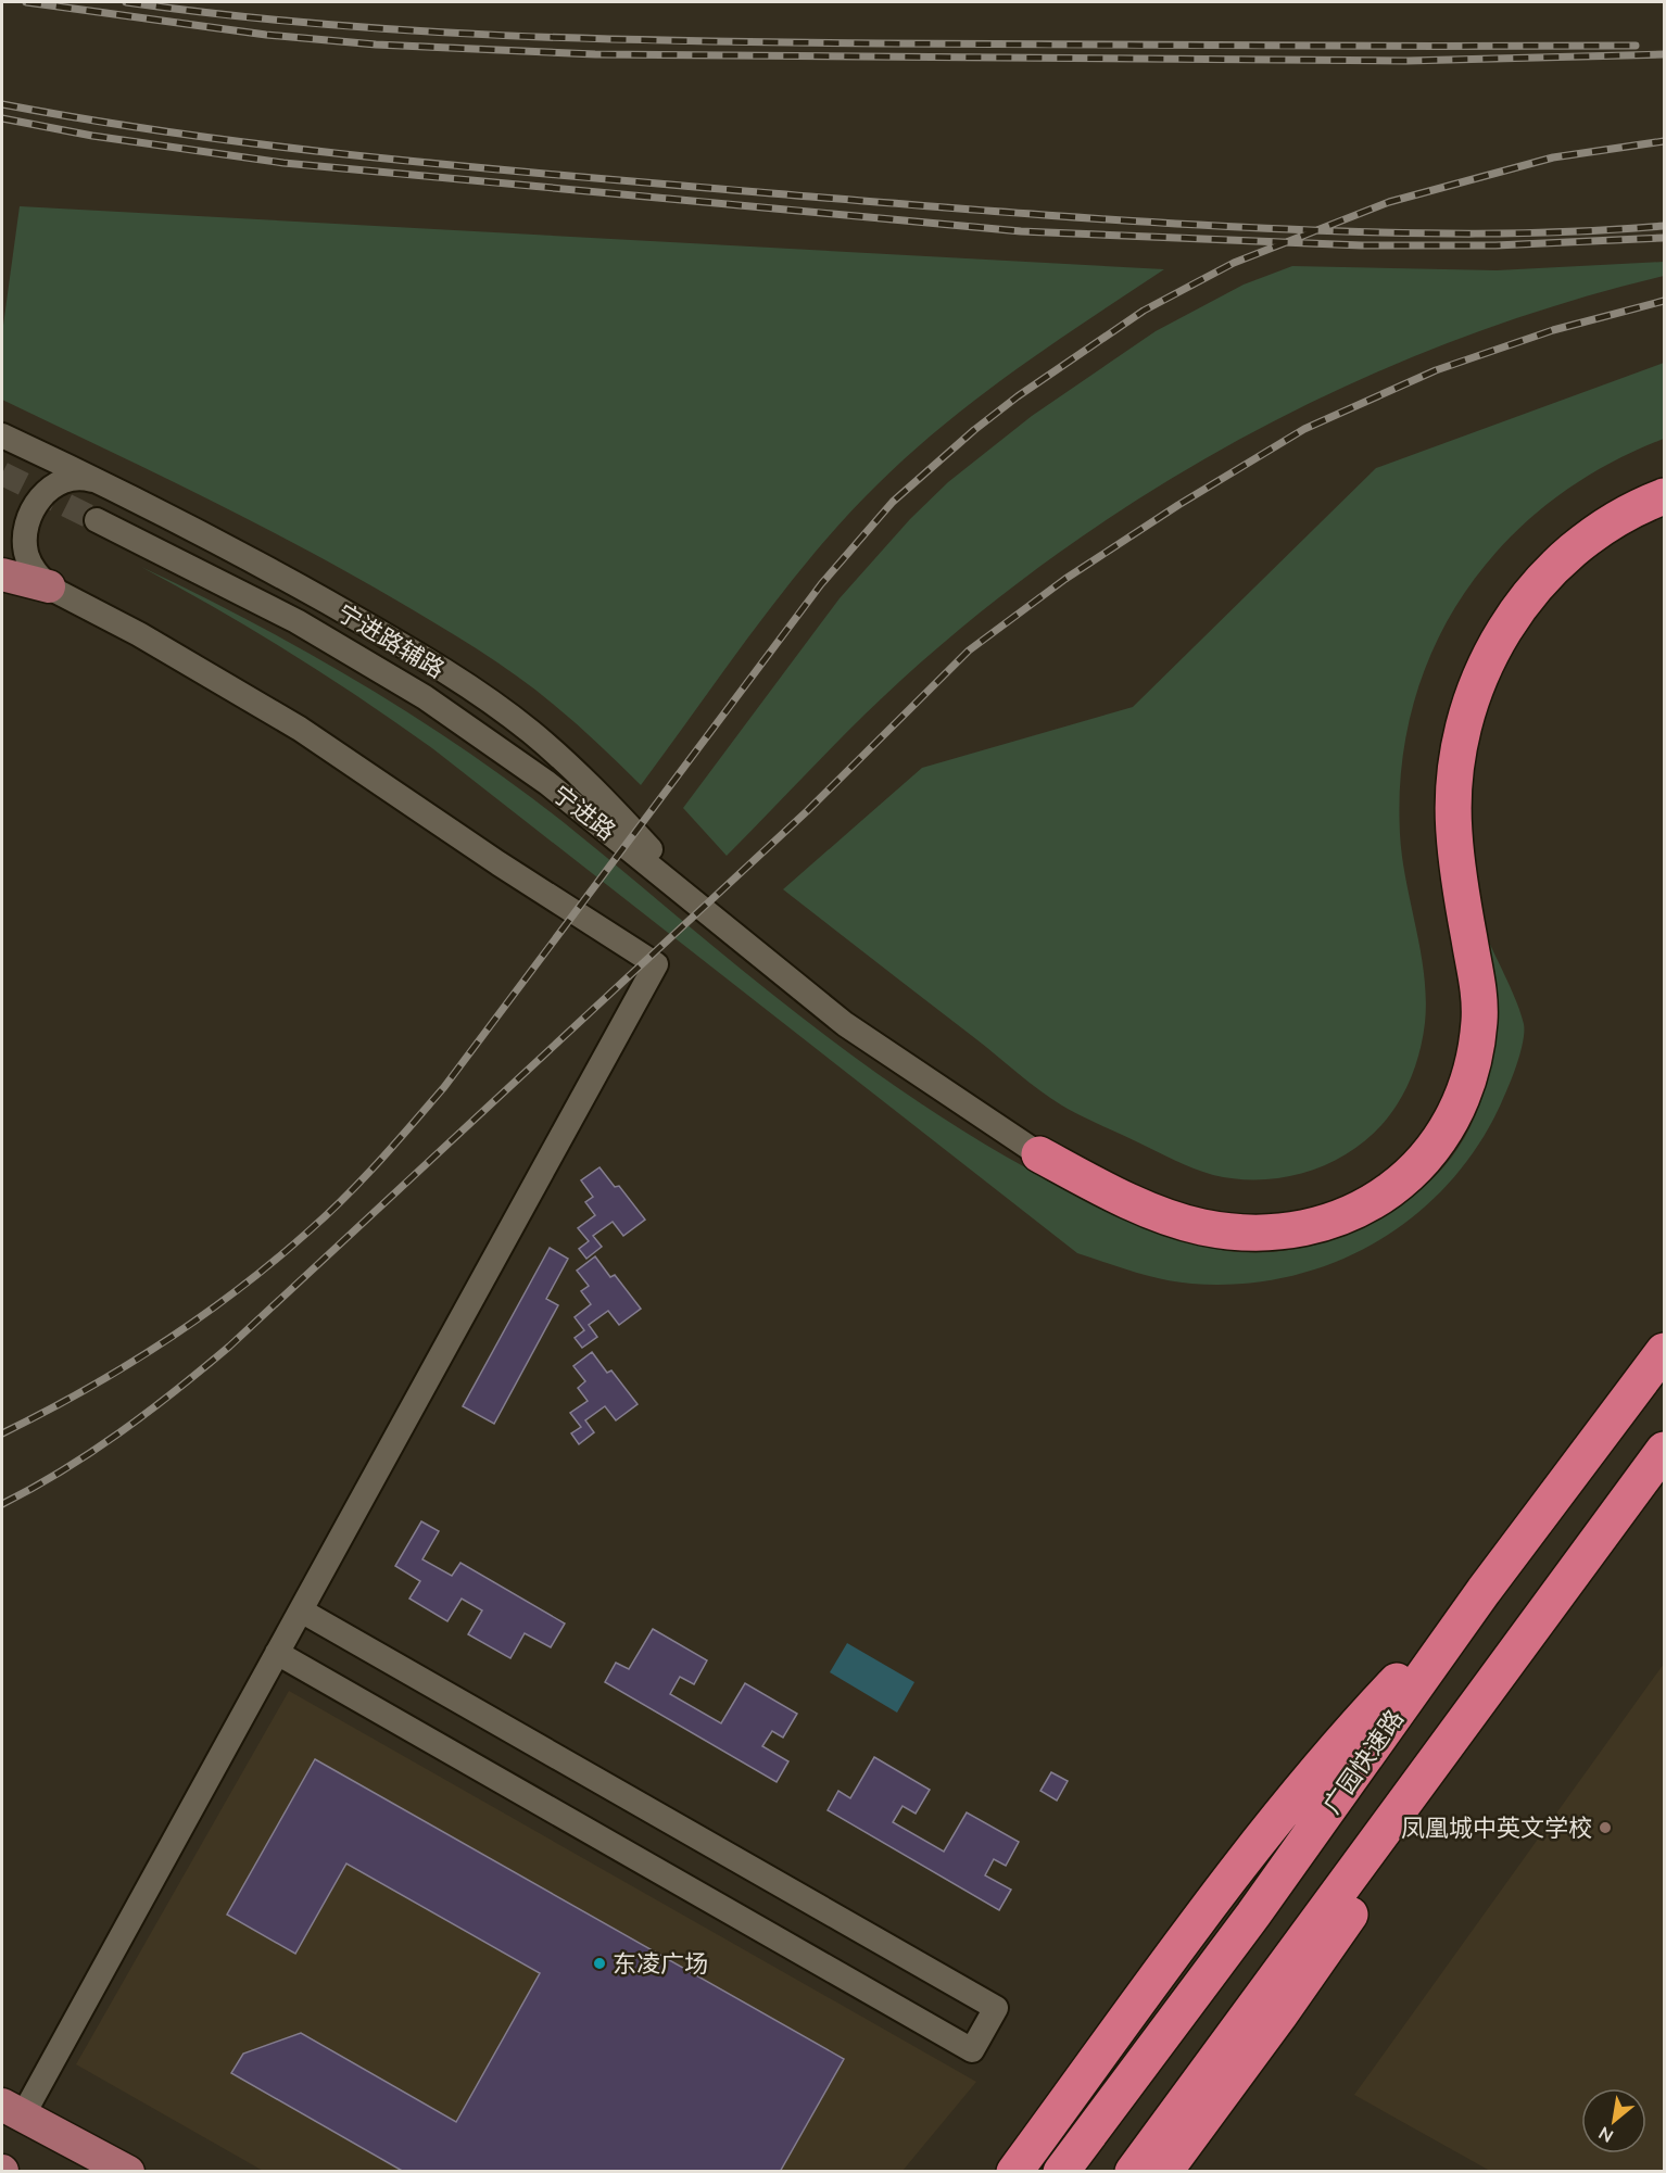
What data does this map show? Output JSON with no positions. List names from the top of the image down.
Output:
{
  "streets": {
    "highway": ["广园快速路"],
    "street": ["宁进路辅路", "宁进路"]
  },
  "crossings": [
    ["宁进路辅路", "宁进路"]
  ],
  "places": ["凤凰城中英文学校", "东凌广场"],
  "north": "bottom left"
}
